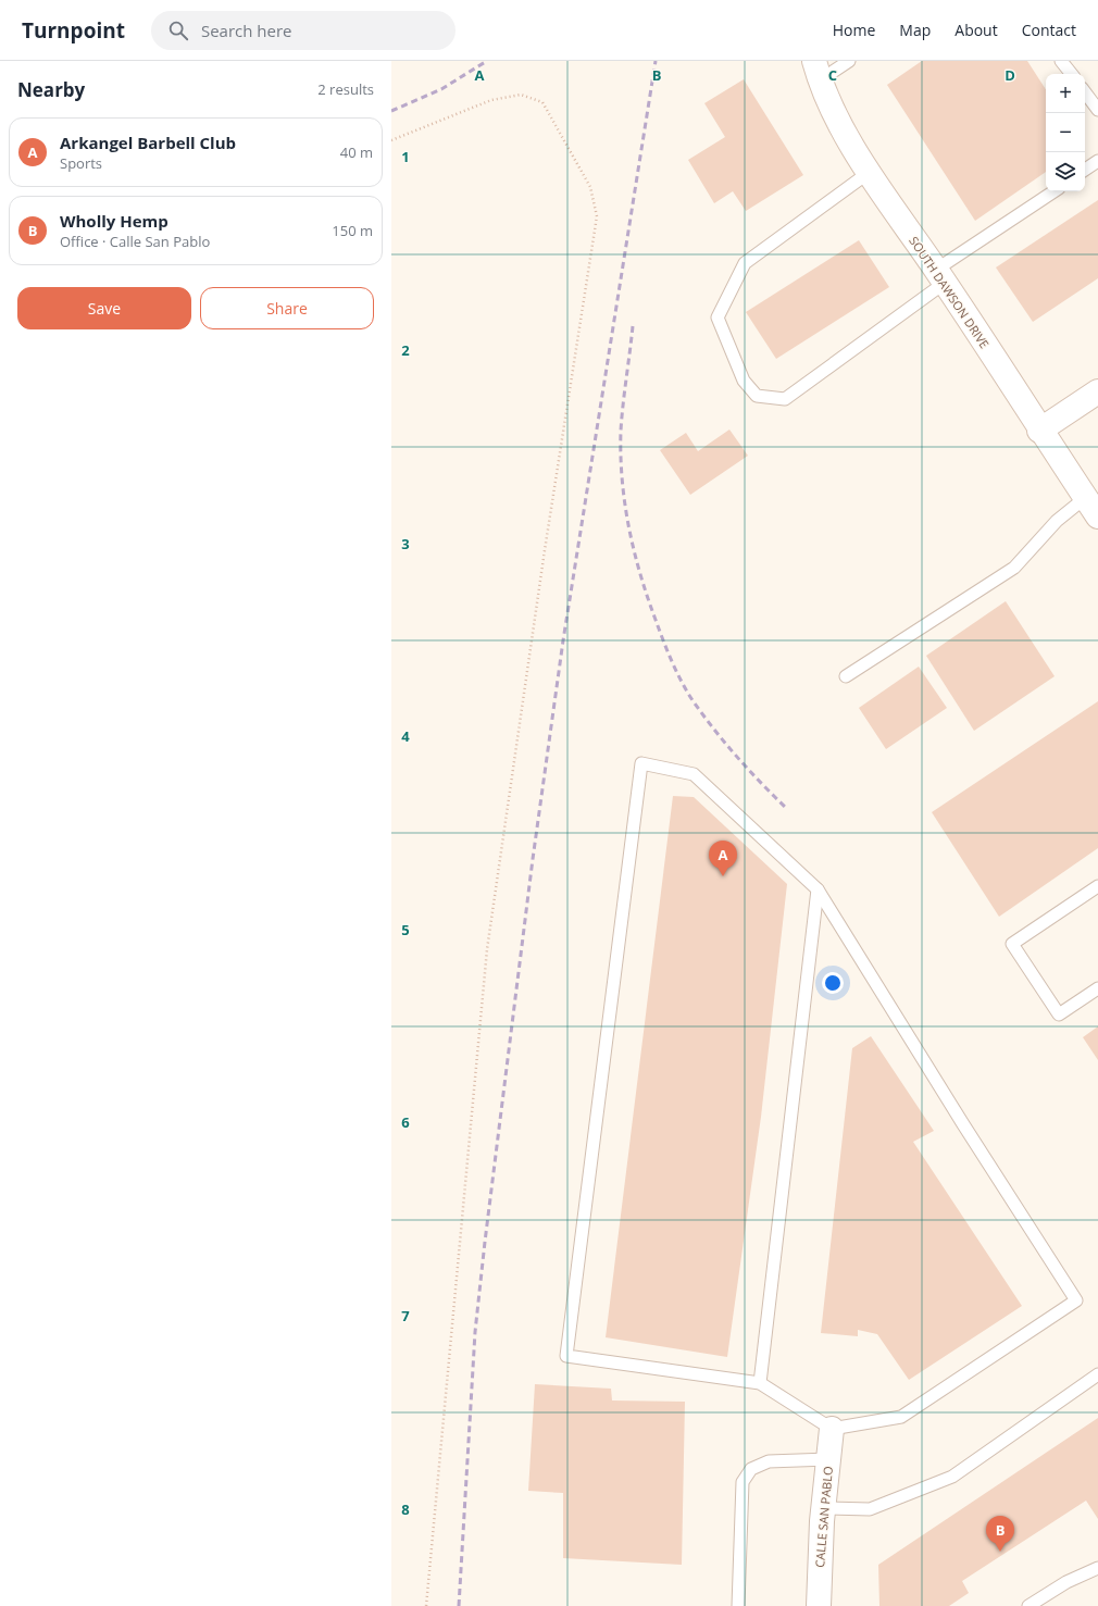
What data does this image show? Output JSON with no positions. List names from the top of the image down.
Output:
{
  "streets": {
    "street": ["SOUTH DAWSON DRIVE", "CALLE SAN PABLO"]
  },
  "page": {
    "header": "Turnpoint",
    "search": "Search here",
    "nav": [
      "Home",
      "Map",
      "About",
      "Contact"
    ],
    "heading": ["Nearby", "2 results"],
    "map_buttons": ["+", "−"],
    "list": [
      {
        "mark": "A",
        "name": "Arkangel Barbell Club",
        "note": "Sports",
        "value": "40 m"
      },
      {
        "mark": "B",
        "name": "Wholly Hemp",
        "note": "Office · Calle San Pablo",
        "value": "150 m"
      }
    ],
    "buttons": ["Save", "Share"],
    "pins": ["A", "B"]
  },
  "grid": {
    "columns": [
      "A",
      "B",
      "C",
      "D"
    ],
    "rows": [
      "1",
      "2",
      "3",
      "4",
      "5",
      "6",
      "7",
      "8"
    ]
  }
}
